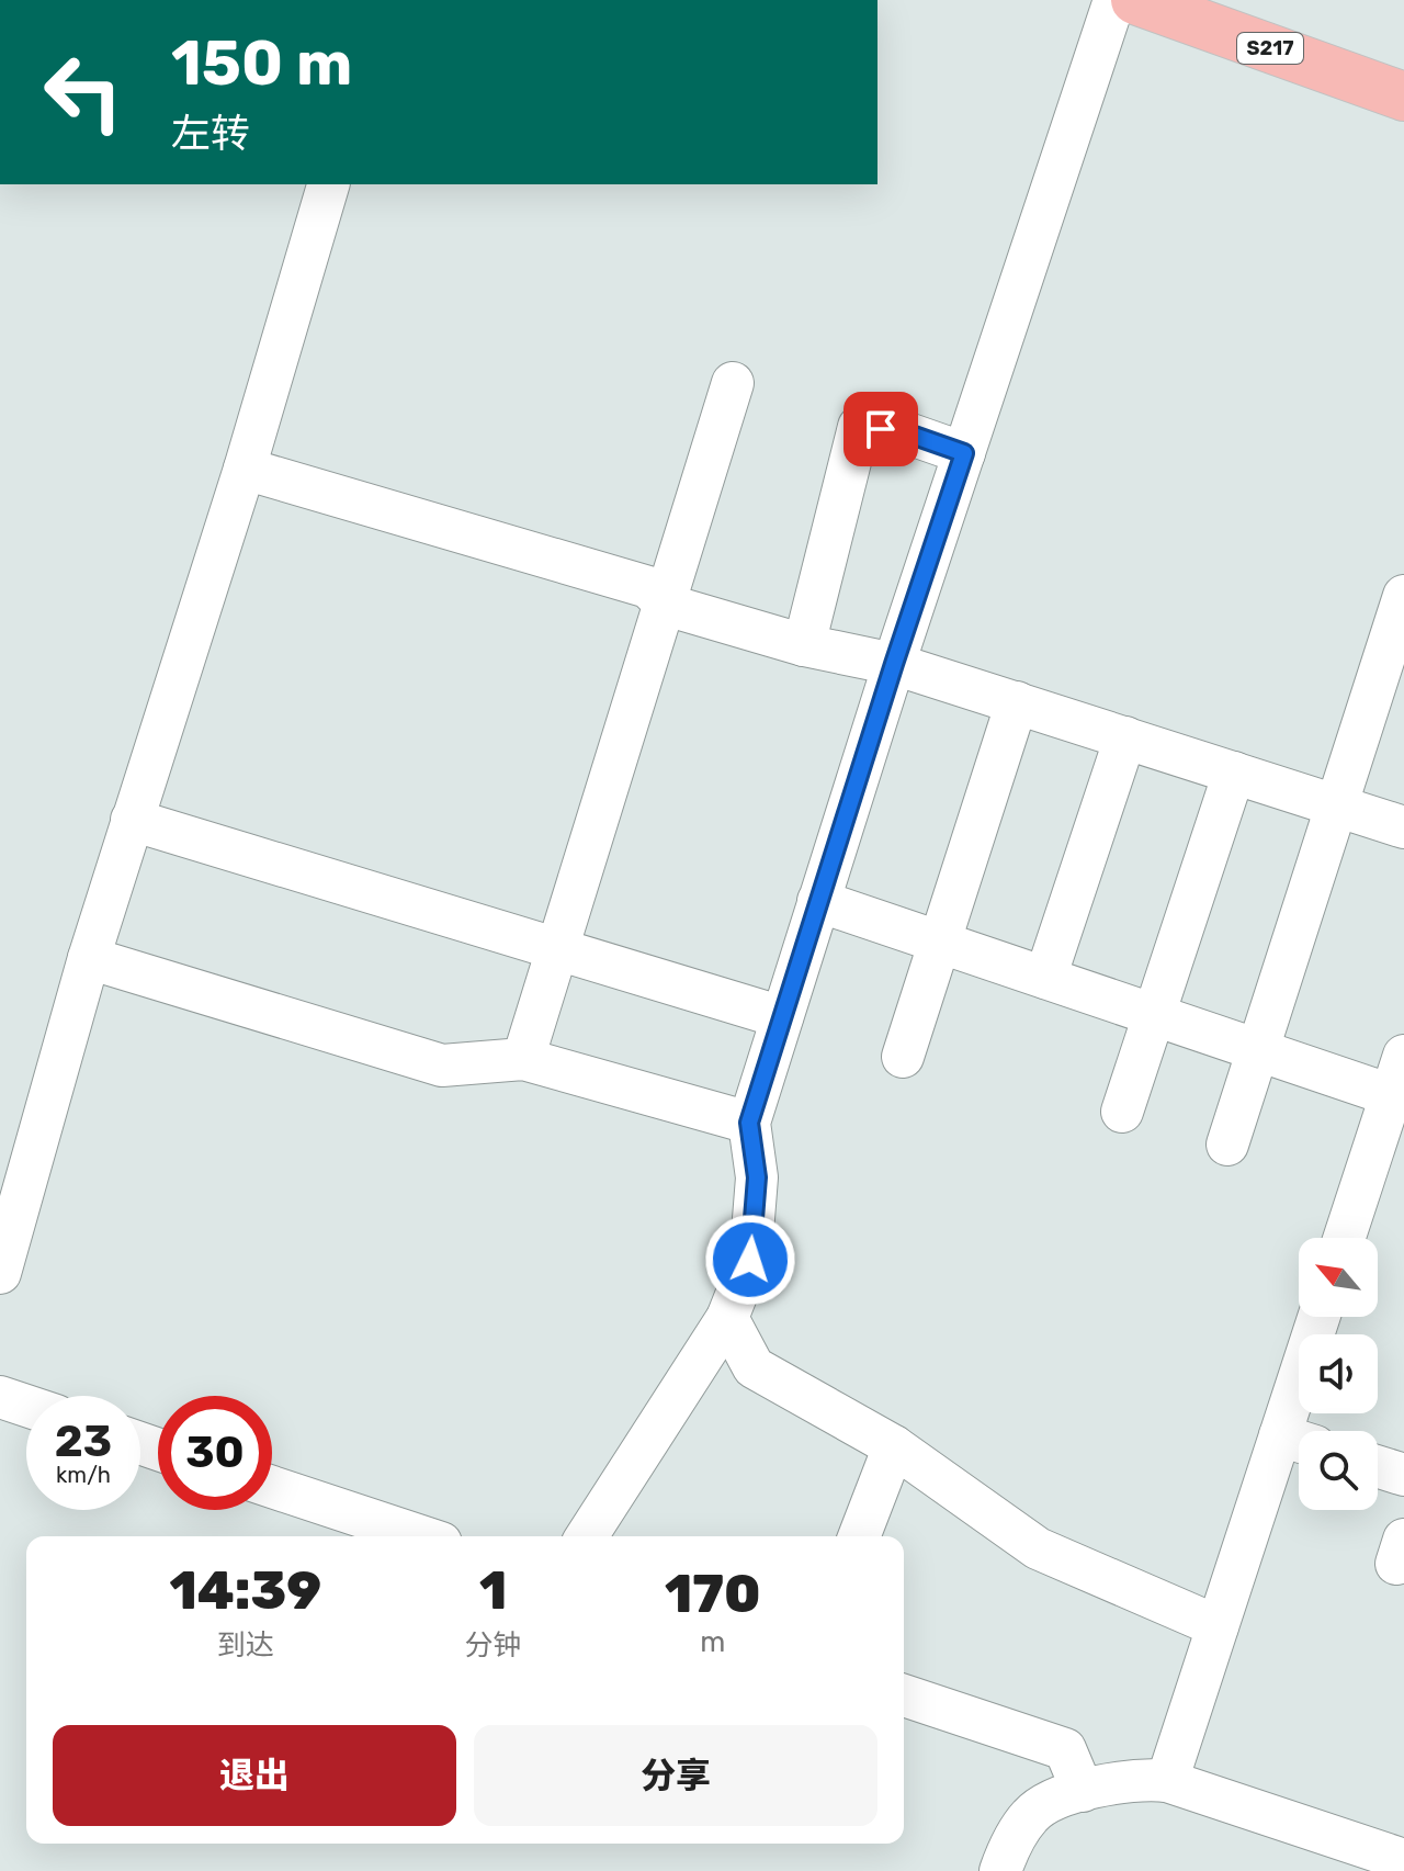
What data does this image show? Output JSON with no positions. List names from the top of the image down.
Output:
{
  "streets": {
    "main road": ["S217"]
  },
  "north": "top left",
  "page": {
    "turn": ["150 m", "左转"],
    "speed": "23 km/h",
    "limit": "30",
    "eta": [
      "14:39",
      "到达",
      "1",
      "分钟",
      "170",
      "m"
    ],
    "buttons": ["退出", "分享"]
  }
}
